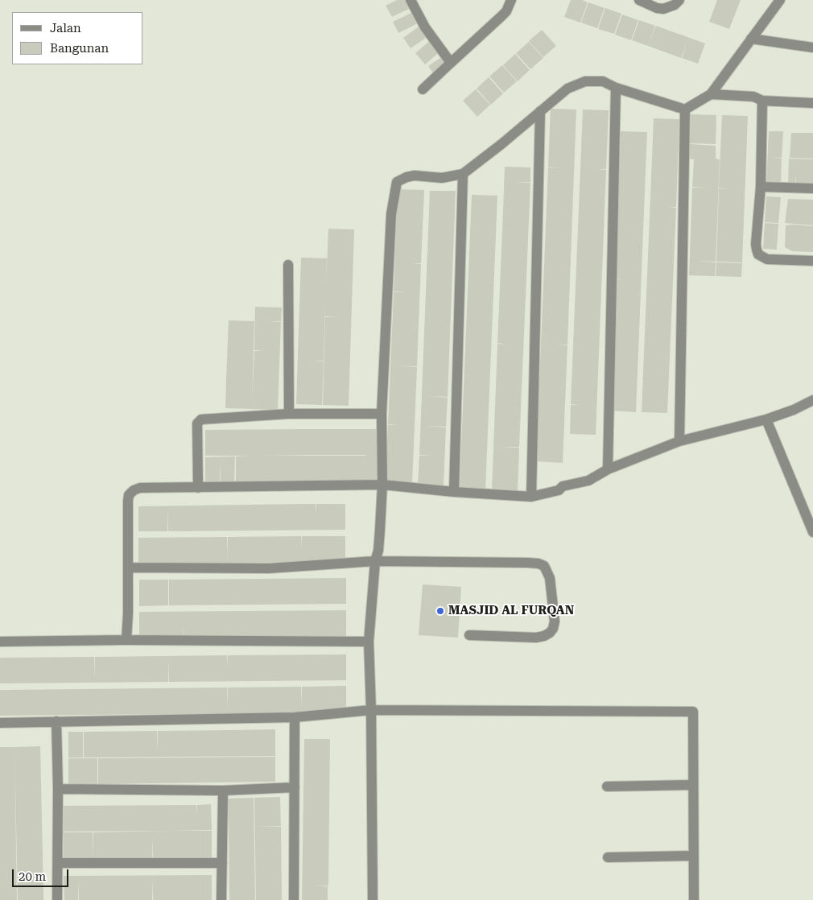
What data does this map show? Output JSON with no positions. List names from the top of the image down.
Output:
{
  "places": ["MASJID AL FURQAN"],
  "legend": ["Jalan", "Bangunan"],
  "scale_bar": "20 m"
}
